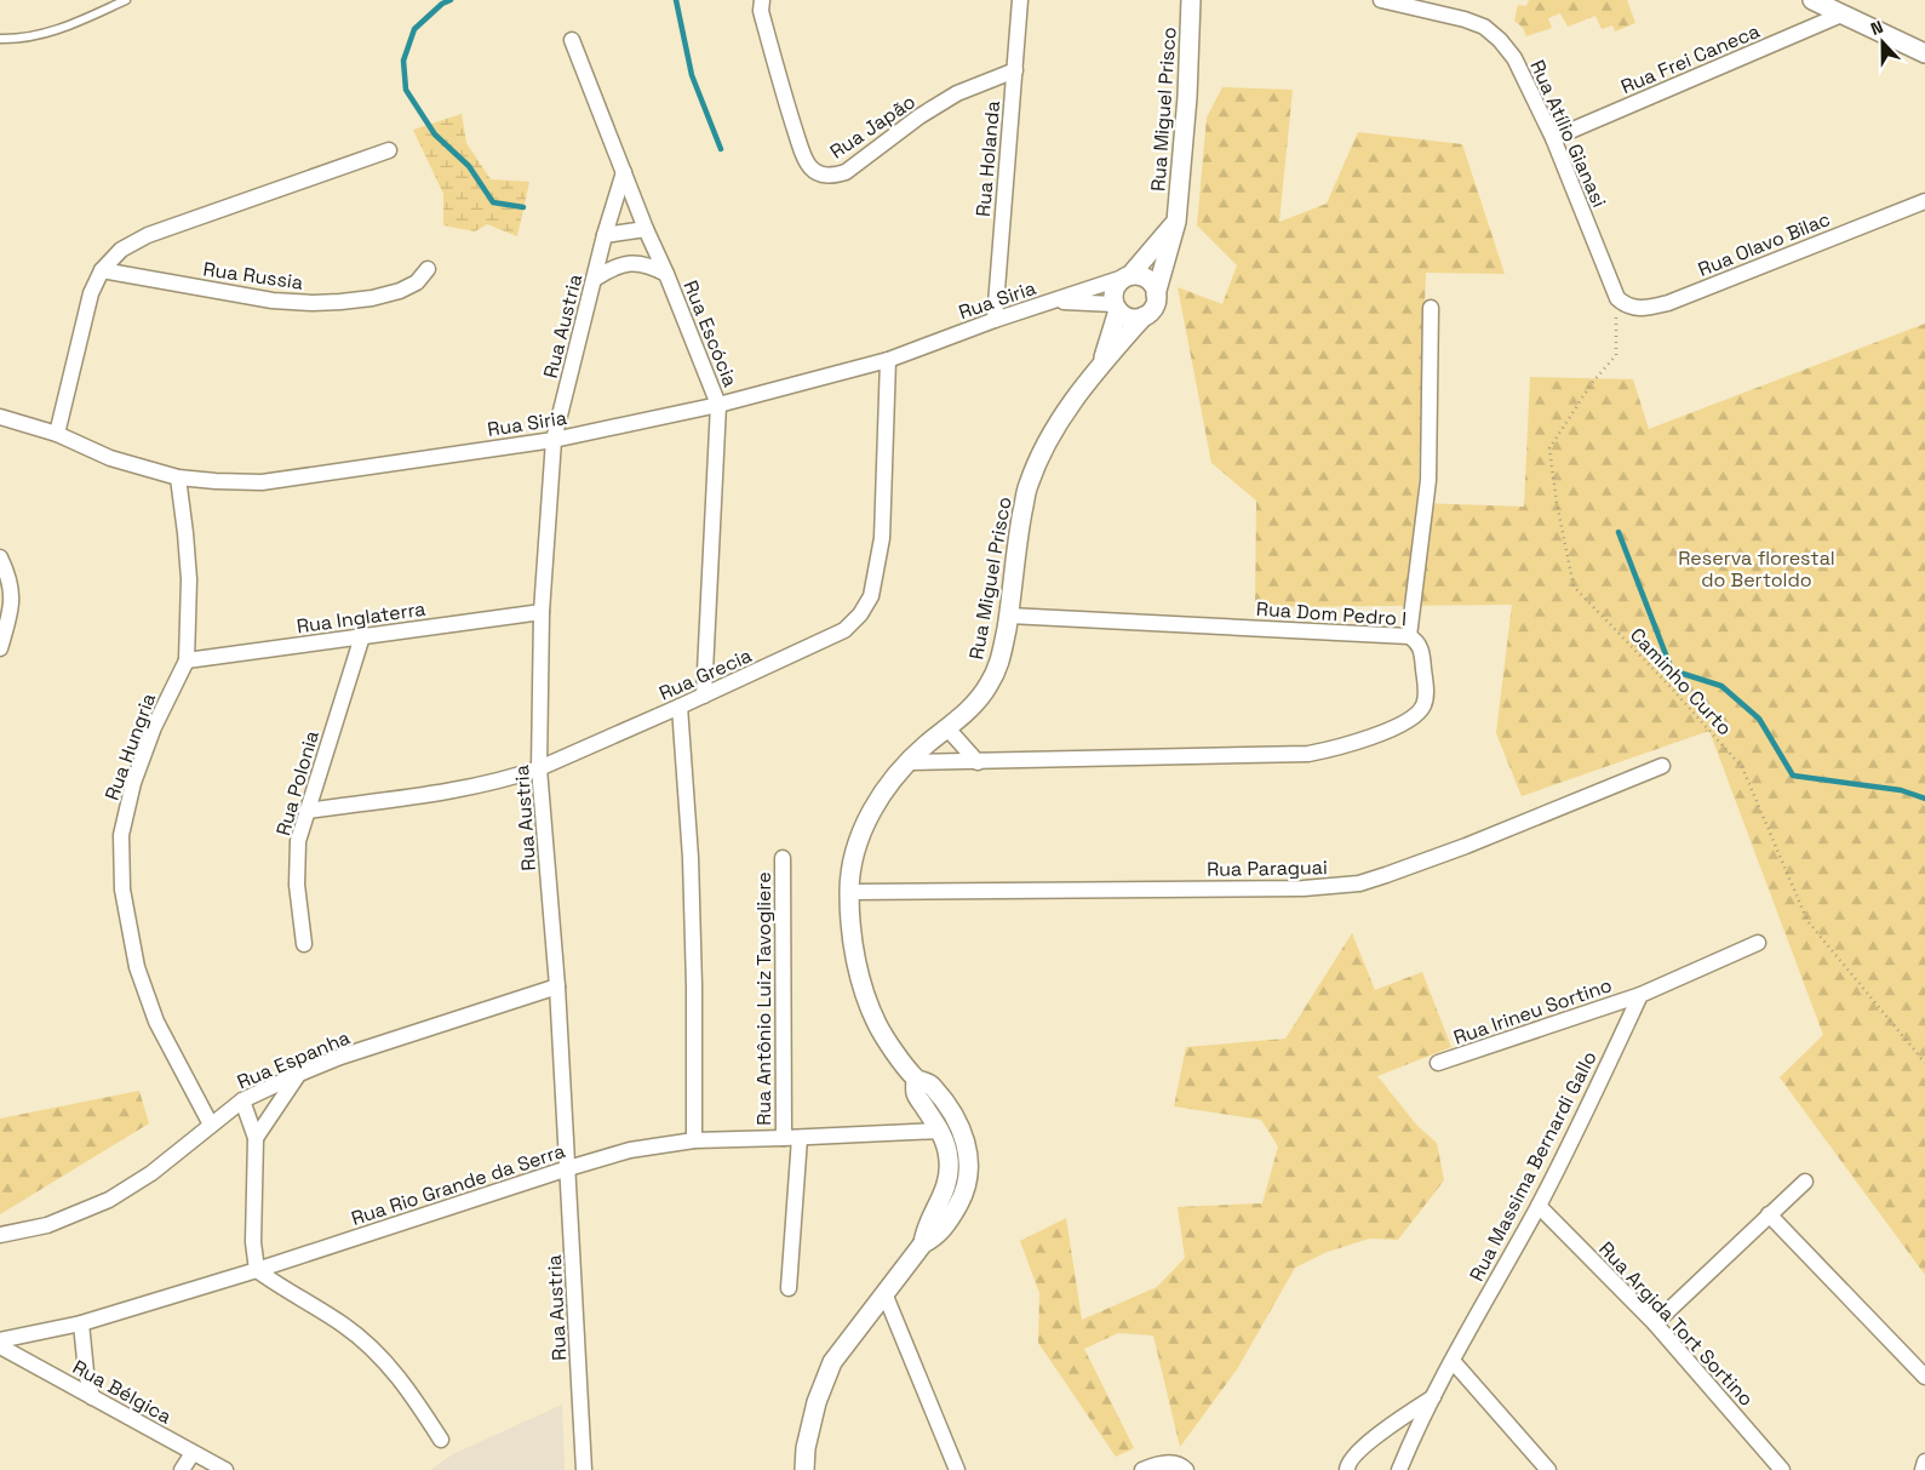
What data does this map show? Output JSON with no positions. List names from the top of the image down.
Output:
{
  "streets": {
    "street": [
      "Rua Frei Caneca",
      "Rua Miguel Prisco",
      "Rua Japão",
      "Rua Atílio Gianasi",
      "Rua Holanda",
      "Rua Olavo Bilac",
      "Rua Russia",
      "Rua Siria",
      "Rua Austria",
      "Rua Escócia",
      "Rua Dom Pedro I",
      "Rua Inglaterra",
      "Rua Grecia",
      "Rua Hungria",
      "Rua Polonia",
      "Rua Paraguai",
      "Rua Antônio Luiz Tavogliere",
      "Rua Irineu Sortino",
      "Rua Espanha",
      "Rua Massima Bernardi Gallo",
      "Rua Rio Grande da Serra",
      "Rua Argida Tort Sortino",
      "Rua Bélgica"
    ],
    "path": ["Caminho Curto"]
  },
  "crossings": [
    ["Rua Frei Caneca", "Rua Atílio Gianasi"],
    ["Rua Miguel Prisco", "Rua Siria"],
    ["Rua Miguel Prisco", "Rua Dom Pedro I"],
    ["Rua Miguel Prisco", "Rua Paraguai"],
    ["Rua Miguel Prisco", "Rua Rio Grande da Serra"],
    ["Rua Japão", "Rua Holanda"],
    ["Rua Atílio Gianasi", "Rua Olavo Bilac"],
    ["Rua Atílio Gianasi", "Caminho Curto"],
    ["Rua Holanda", "Rua Siria"],
    ["Rua Olavo Bilac", "Caminho Curto"],
    ["Rua Siria", "Rua Austria"],
    ["Rua Siria", "Rua Escócia"],
    ["Rua Siria", "Rua Grecia"],
    ["Rua Siria", "Rua Hungria"],
    ["Rua Austria", "Rua Escócia"],
    ["Rua Austria", "Rua Inglaterra"],
    ["Rua Austria", "Rua Grecia"],
    ["Rua Austria", "Rua Espanha"],
    ["Rua Austria", "Rua Rio Grande da Serra"],
    ["Rua Escócia", "Rua Grecia"],
    ["Rua Inglaterra", "Rua Hungria"],
    ["Rua Inglaterra", "Rua Polonia"],
    ["Rua Grecia", "Rua Polonia"],
    ["Rua Hungria", "Rua Espanha"],
    ["Rua Antônio Luiz Tavogliere", "Rua Rio Grande da Serra"],
    ["Rua Irineu Sortino", "Rua Massima Bernardi Gallo"],
    ["Rua Massima Bernardi Gallo", "Rua Argida Tort Sortino"]
  ],
  "parks": ["Reserva florestal do Bertoldo"],
  "north": "top"
}
